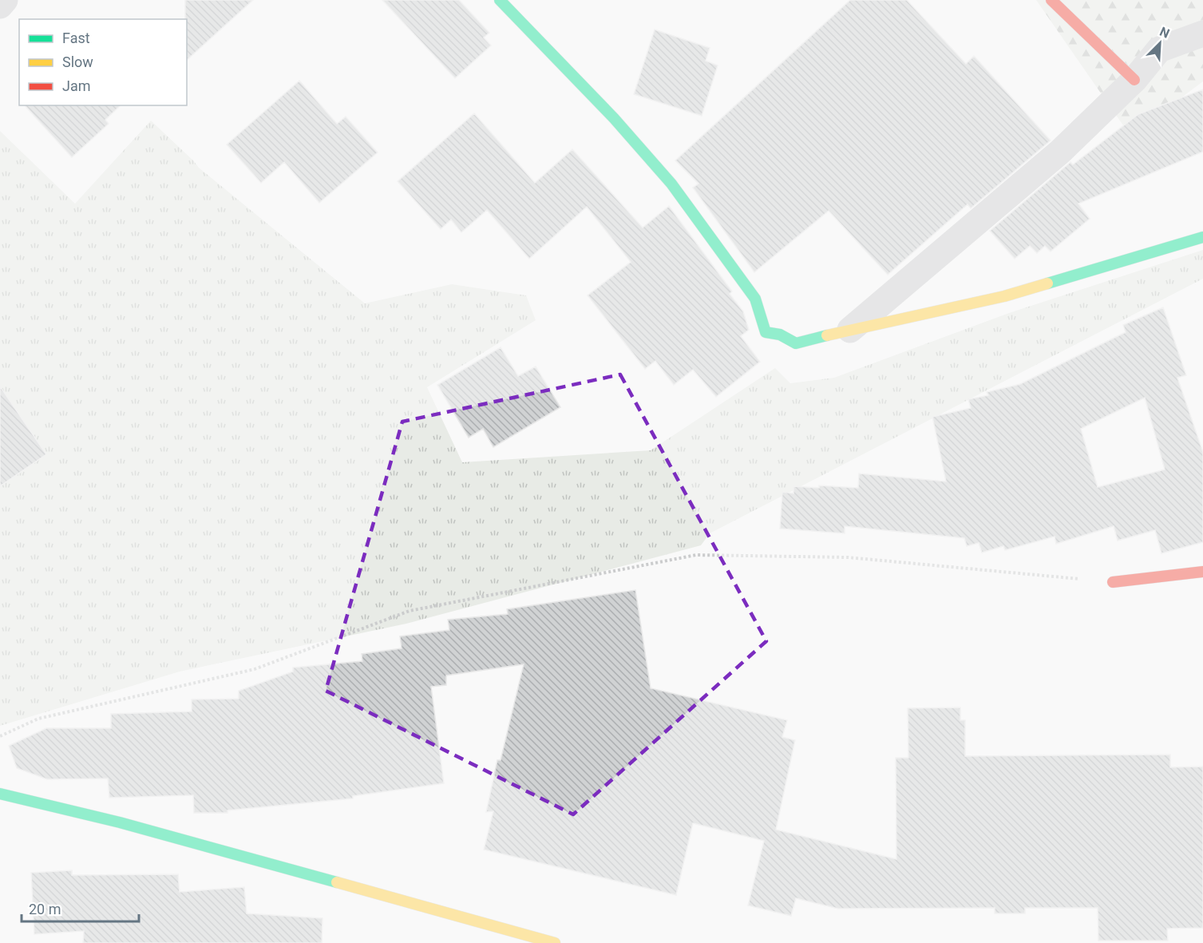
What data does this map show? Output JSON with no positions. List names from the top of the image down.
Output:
{
  "legend": ["Fast", "Slow", "Jam"],
  "scale_bar": "20 m",
  "north": "top right"
}
